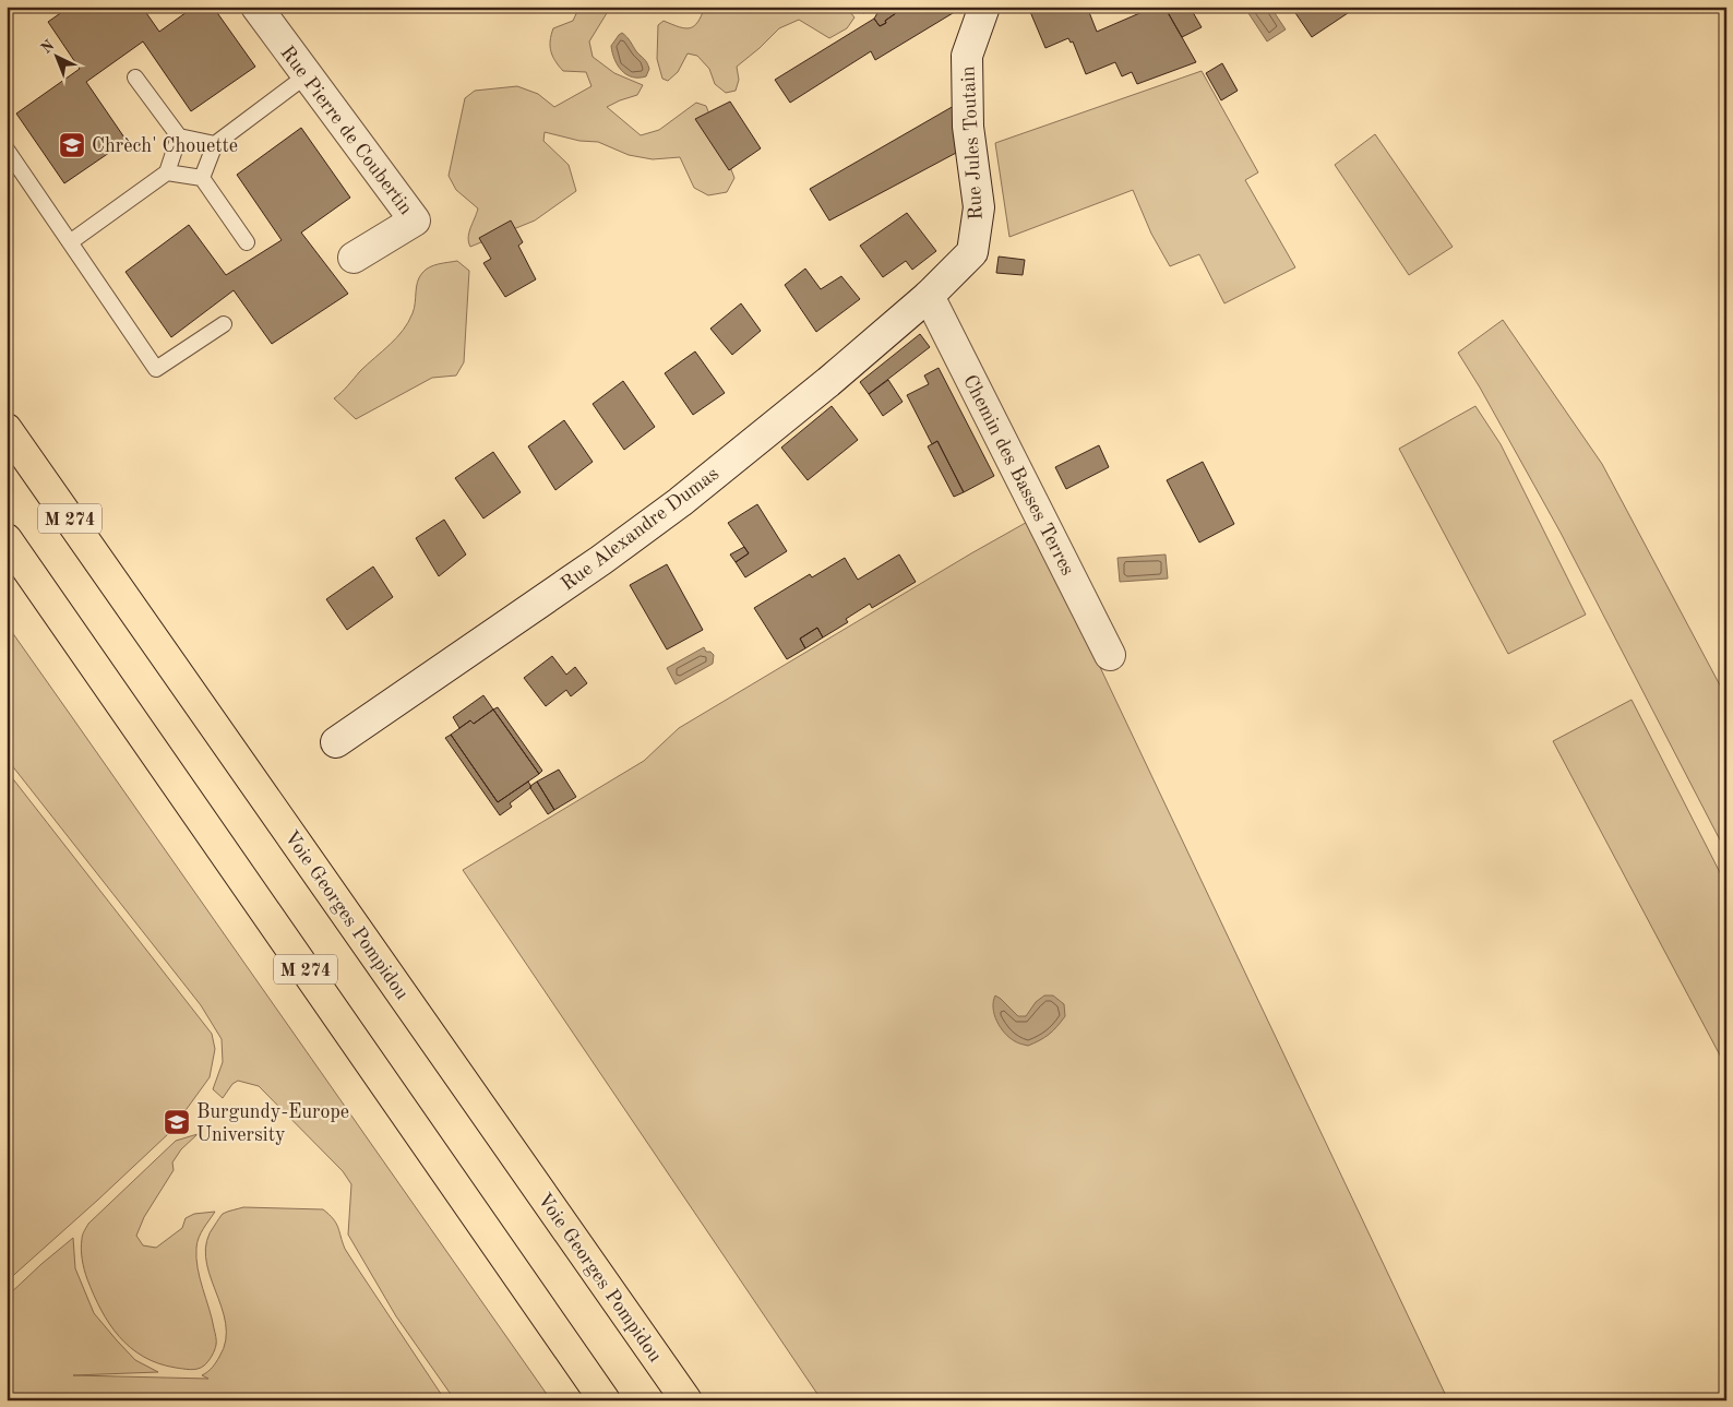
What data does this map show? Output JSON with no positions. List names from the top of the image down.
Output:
{
  "streets": {
    "highway": ["M 274", "Voie Georges Pompidou"],
    "street": [
      "Rue Pierre de Coubertin",
      "Rue Jules Toutain",
      "Chemin des Basses Terres",
      "Rue Alexandre Dumas"
    ]
  },
  "crossings": [
    ["Rue Jules Toutain", "Chemin des Basses Terres"],
    ["Rue Jules Toutain", "Rue Alexandre Dumas"],
    ["Chemin des Basses Terres", "Rue Alexandre Dumas"]
  ],
  "places": {
    "school or university": ["Chrèch' Chouette", "Burgundy-Europe University"]
  },
  "north": "top left"
}
